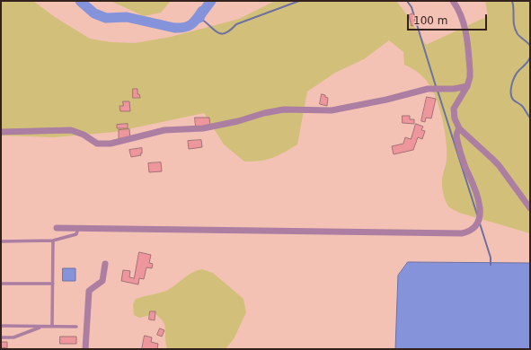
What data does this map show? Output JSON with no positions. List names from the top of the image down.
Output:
{
  "scale_bar": "100 m"
}
